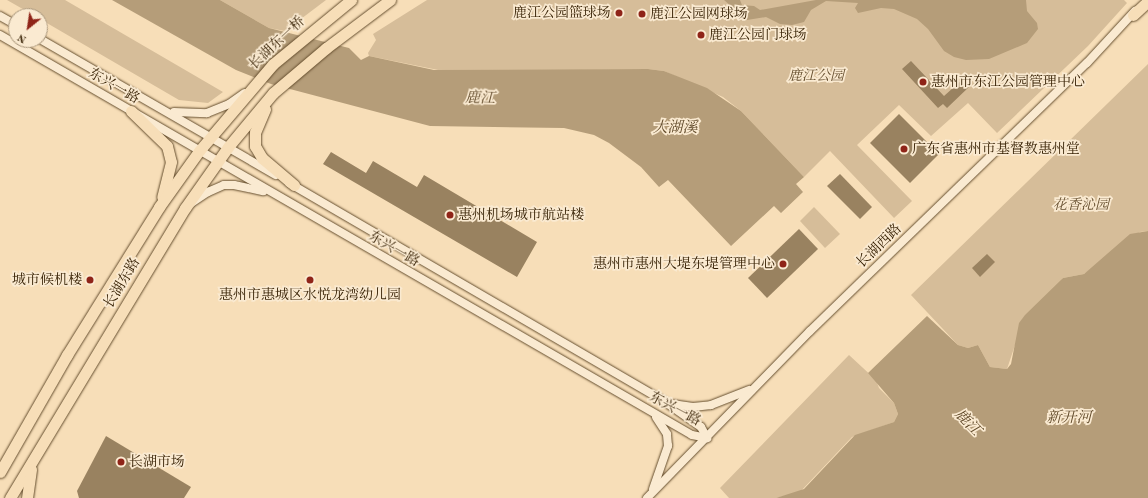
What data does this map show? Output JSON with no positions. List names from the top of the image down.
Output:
{
  "streets": {
    "main road": ["长湖东一桥", "长湖东路"],
    "street": ["东兴一路", "长湖西路"]
  },
  "crossings": [
    ["长湖东一桥", "长湖东路"],
    ["东兴一路", "长湖西路"],
    ["东兴一路", "长湖东路"]
  ],
  "water": ["鹿江", "大湖溪", "新开河"],
  "parks": ["鹿江公园", "花香沁园"],
  "places": [
    "鹿江公园篮球场",
    "鹿江公园网球场",
    "鹿江公园门球场",
    "惠州市东江公园管理中心",
    "广东省惠州市基督教惠州堂",
    "惠州机场城市航站楼",
    "惠州市惠州大堤东堤管理中心",
    "城市候机楼",
    "惠州市惠城区水悦龙湾幼儿园",
    "长湖市场"
  ],
  "north": "bottom left"
}
